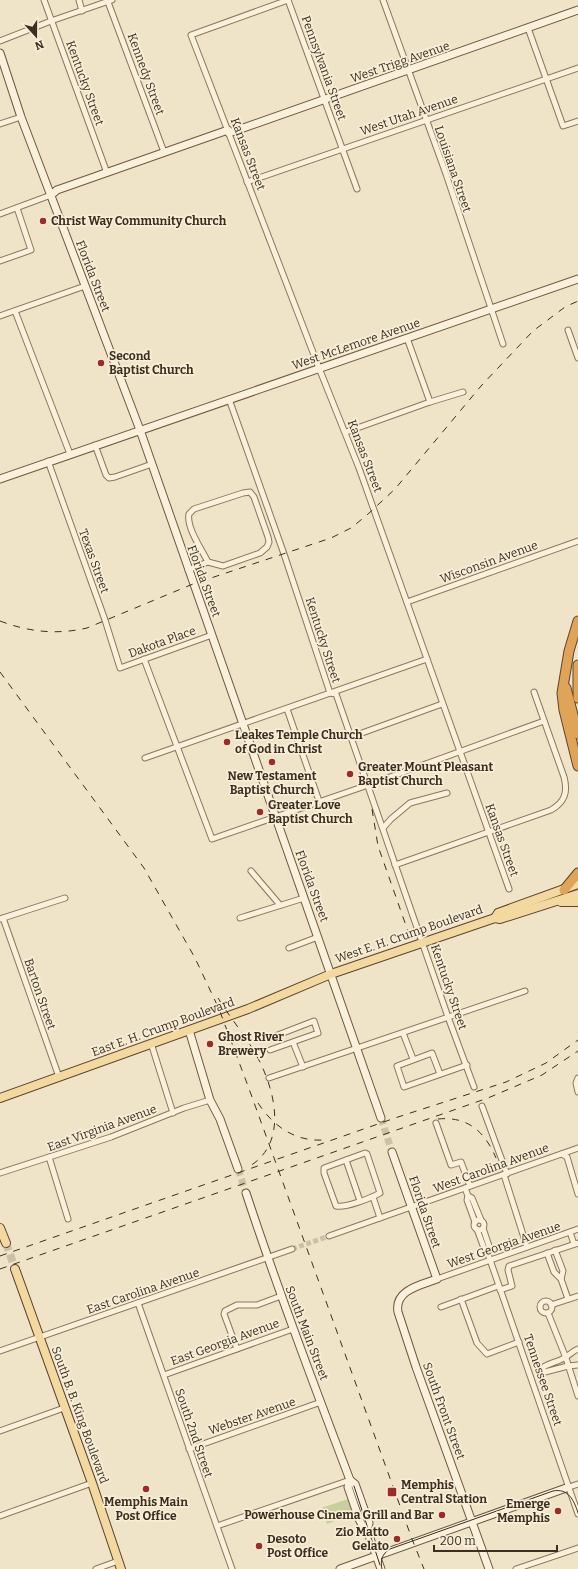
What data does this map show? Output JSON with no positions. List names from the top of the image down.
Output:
{
  "streets": {
    "main road": [
      "West Trigg Avenue",
      "Florida Street",
      "West McLemore Avenue",
      "West E. H. Crump Boulevard",
      "East E. H. Crump Boulevard",
      "South Main Street",
      "South Front Street",
      "South B. B. King Boulevard"
    ],
    "street": [
      "Pennsylvania Street",
      "Kennedy Street",
      "Kentucky Street",
      "West Utah Avenue",
      "Kansas Street",
      "Louisiana Street",
      "Texas Street",
      "Wisconsin Avenue",
      "Dakota Place",
      "Barton Street",
      "East Virginia Avenue",
      "West Carolina Avenue",
      "West Georgia Avenue",
      "East Carolina Avenue",
      "East Georgia Avenue",
      "Tennessee Street",
      "Webster Avenue",
      "South 2nd Street"
    ]
  },
  "crossings": [
    ["West Trigg Avenue", "Pennsylvania Street"],
    ["West Trigg Avenue", "Kennedy Street"],
    ["West Trigg Avenue", "Kentucky Street"],
    ["West Trigg Avenue", "Kansas Street"],
    ["West Trigg Avenue", "Louisiana Street"],
    ["West Trigg Avenue", "Florida Street"],
    ["Pennsylvania Street", "West Utah Avenue"],
    ["Pennsylvania Street", "Kansas Street"],
    ["Kentucky Street", "West McLemore Avenue"],
    ["Kentucky Street", "West E. H. Crump Boulevard"],
    ["West Utah Avenue", "Kansas Street"],
    ["West Utah Avenue", "Louisiana Street"],
    ["Kansas Street", "West McLemore Avenue"],
    ["Kansas Street", "Wisconsin Avenue"],
    ["Louisiana Street", "West McLemore Avenue"],
    ["Florida Street", "West McLemore Avenue"],
    ["Florida Street", "Dakota Place"],
    ["Florida Street", "West E. H. Crump Boulevard"],
    ["Florida Street", "East E. H. Crump Boulevard"],
    ["Florida Street", "West Carolina Avenue"],
    ["Florida Street", "West Georgia Avenue"],
    ["Florida Street", "South Front Street"],
    ["West McLemore Avenue", "Texas Street"],
    ["Texas Street", "Dakota Place"],
    ["West E. H. Crump Boulevard", "East E. H. Crump Boulevard"],
    ["Barton Street", "East E. H. Crump Boulevard"],
    ["West Georgia Avenue", "Tennessee Street"],
    ["West Georgia Avenue", "South Front Street"],
    ["East Carolina Avenue", "South Main Street"],
    ["East Carolina Avenue", "South B. B. King Boulevard"],
    ["East Carolina Avenue", "South 2nd Street"],
    ["South Main Street", "East Georgia Avenue"],
    ["South Main Street", "Webster Avenue"],
    ["East Georgia Avenue", "South 2nd Street"],
    ["Webster Avenue", "South 2nd Street"]
  ],
  "places": {
    "other": [
      "Christ Way Community Church",
      "Second Baptist Church",
      "Leakes Temple Church of God in Christ",
      "New Testament Baptist Church",
      "Greater Mount Pleasant Baptist Church",
      "Greater Love Baptist Church",
      "Ghost River Brewery",
      "Memphis Main Post Office",
      "Emerge Memphis",
      "Powerhouse Cinema Grill and Bar",
      "Zio Matto Gelato",
      "Desoto Post Office"
    ],
    "transit": ["Memphis Central Station"]
  },
  "scale_bar": "200 m",
  "north": "bottom"
}
